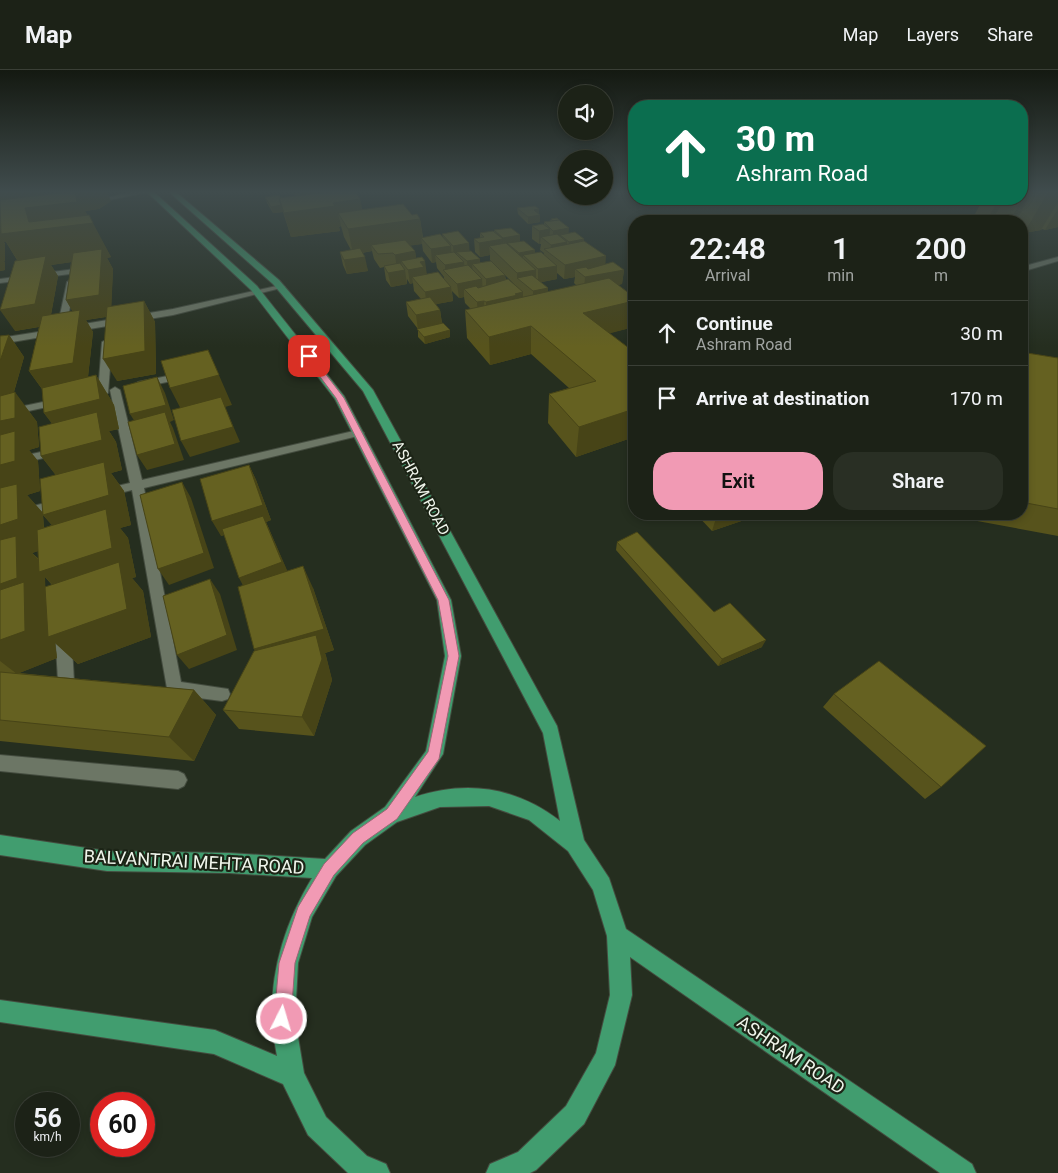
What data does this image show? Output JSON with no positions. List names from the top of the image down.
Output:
{
  "streets": {
    "main road": ["ASHRAM ROAD", "BALVANTRAI MEHTA ROAD"]
  },
  "page": {
    "header": "Map",
    "nav": ["Map", "Layers", "Share"],
    "turn": ["30 m", "Ashram Road"],
    "eta": [
      "22:48",
      "Arrival",
      "1",
      "min",
      "200",
      "m"
    ],
    "list": [
      {
        "name": "Continue",
        "note": "Ashram Road",
        "value": "30 m"
      },
      {
        "name": "Arrive at destination",
        "value": "170 m"
      }
    ],
    "buttons": ["Exit", "Share"],
    "speed": "56 km/h",
    "limit": "60"
  }
}
